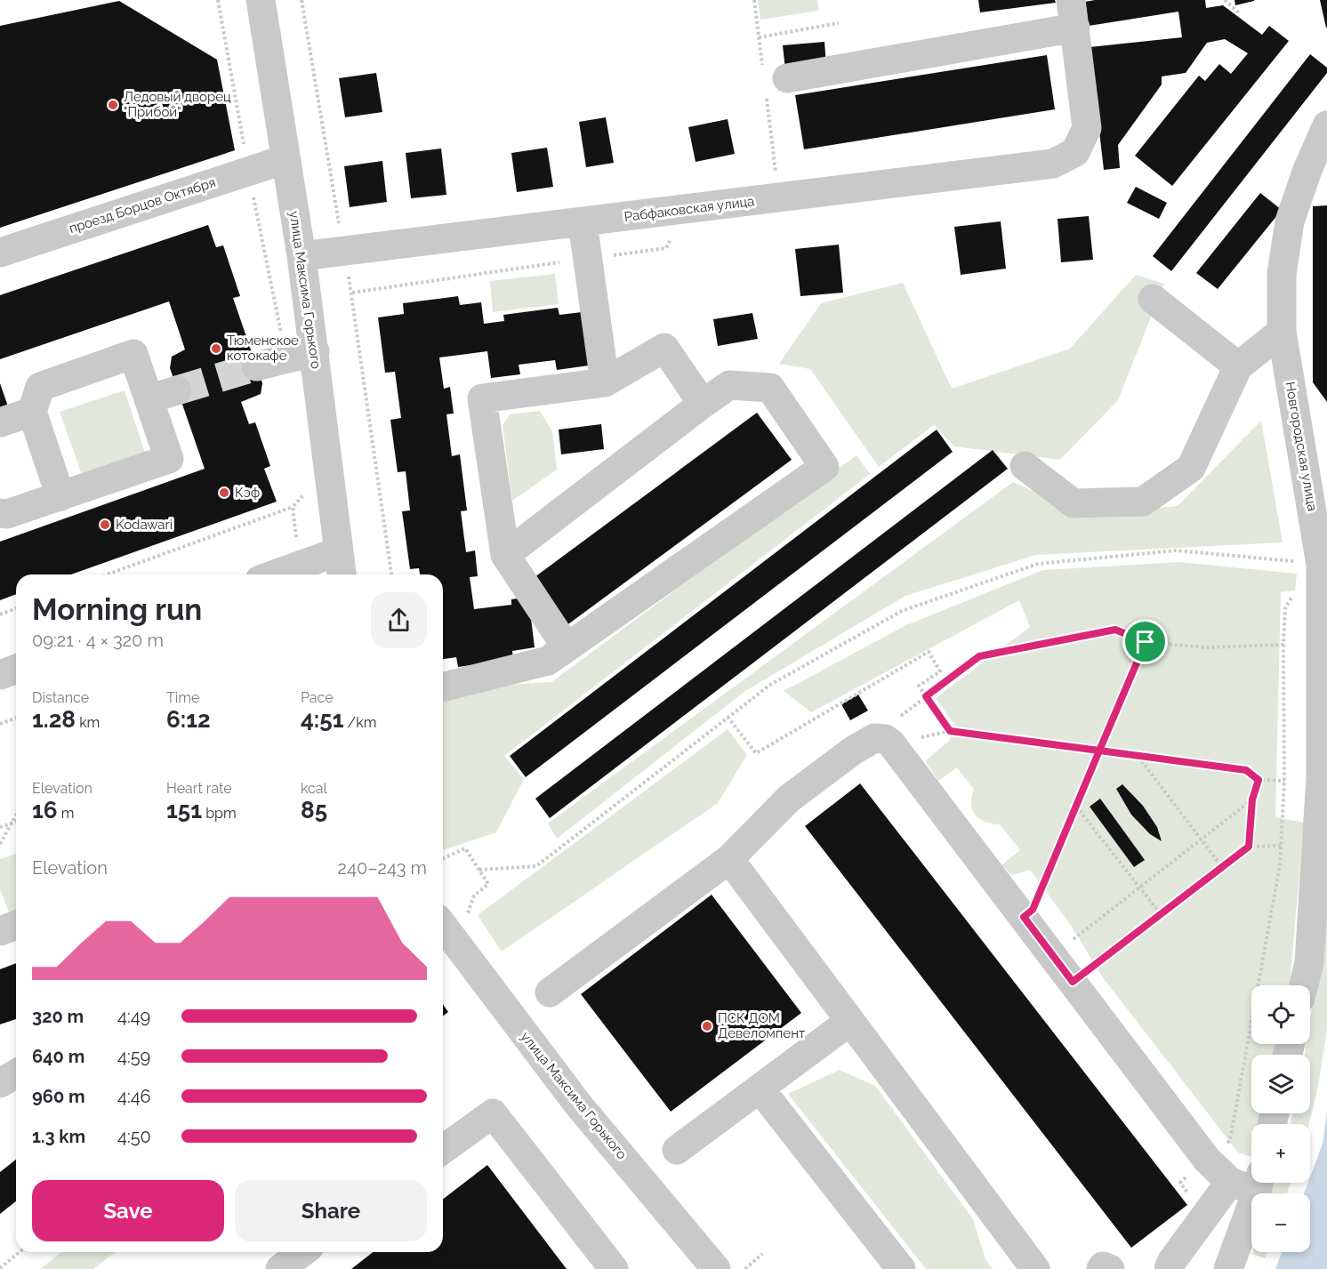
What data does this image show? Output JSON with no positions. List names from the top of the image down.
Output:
{
  "streets": {
    "street": [
      "проезд Борцов Октября",
      "Рабфаковская улица",
      "улица Максима Горького",
      "Новгородская улица"
    ]
  },
  "crossings": [
    ["проезд Борцов Октября", "улица Максима Горького"],
    ["Рабфаковская улица", "улица Максима Горького"]
  ],
  "places": [
    "Ледовый дворец \"Прибой\"",
    "Тюменское котокафе",
    "Кэф",
    "Kodawari",
    "ПСК ДОМ Девеломпент"
  ],
  "page": {
    "heading": ["Morning run", "09:21 · 4 × 320 m"],
    "stats": [
      ["Distance", "1.28 km"],
      ["Time", "6:12"],
      ["Pace", "4:51 /km"],
      ["Elevation", "16 m"],
      ["Heart rate", "151 bpm"],
      ["kcal", "85"]
    ],
    "chart": ["Elevation", "240–243 m"],
    "map_buttons": ["+", "−"],
    "list": [
      {
        "name": "320 m",
        "note": "4:49"
      },
      {
        "name": "640 m",
        "note": "4:59"
      },
      {
        "name": "960 m",
        "note": "4:46"
      },
      {
        "name": "1.3 km",
        "note": "4:50"
      }
    ],
    "buttons": ["Save", "Share"]
  }
}
